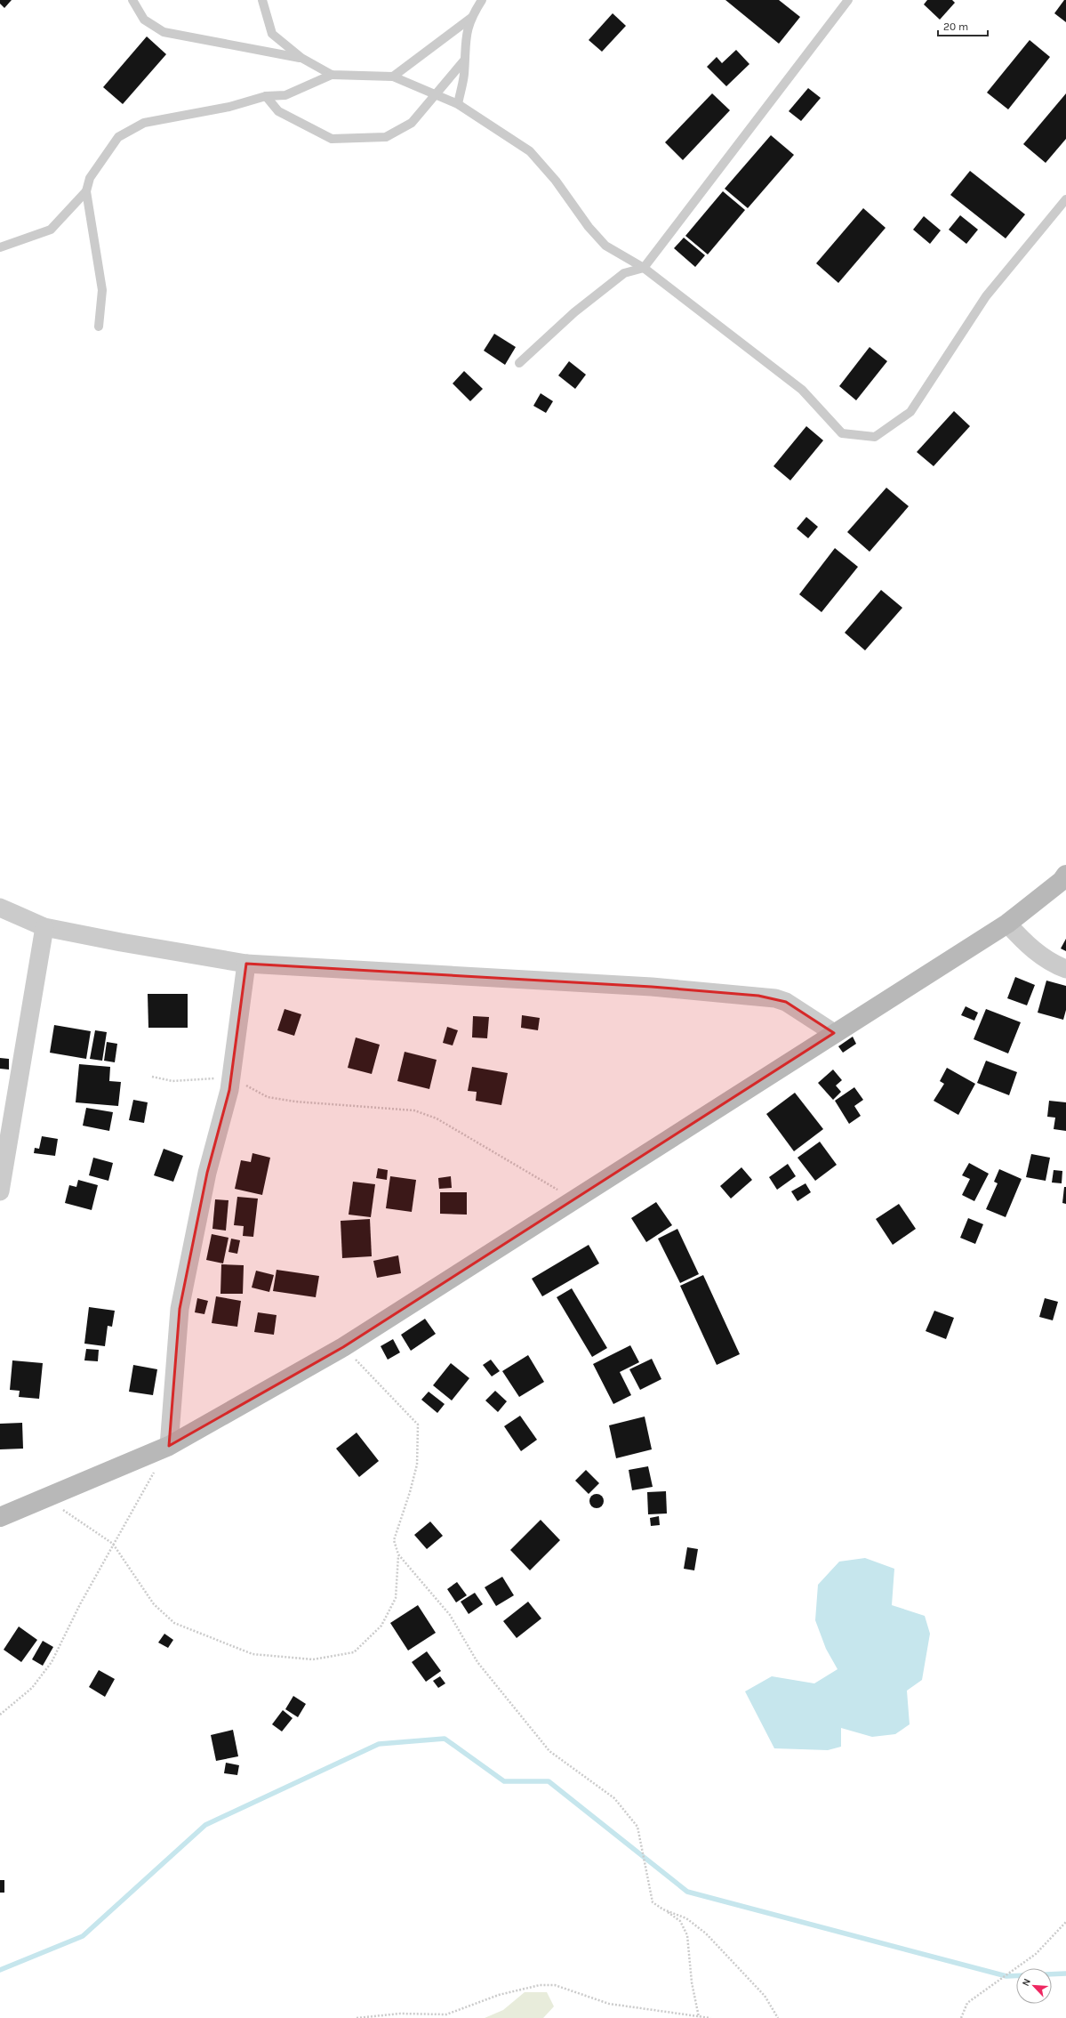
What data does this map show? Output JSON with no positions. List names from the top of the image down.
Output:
{
  "scale_bar": "20 m",
  "north": "top left"
}
